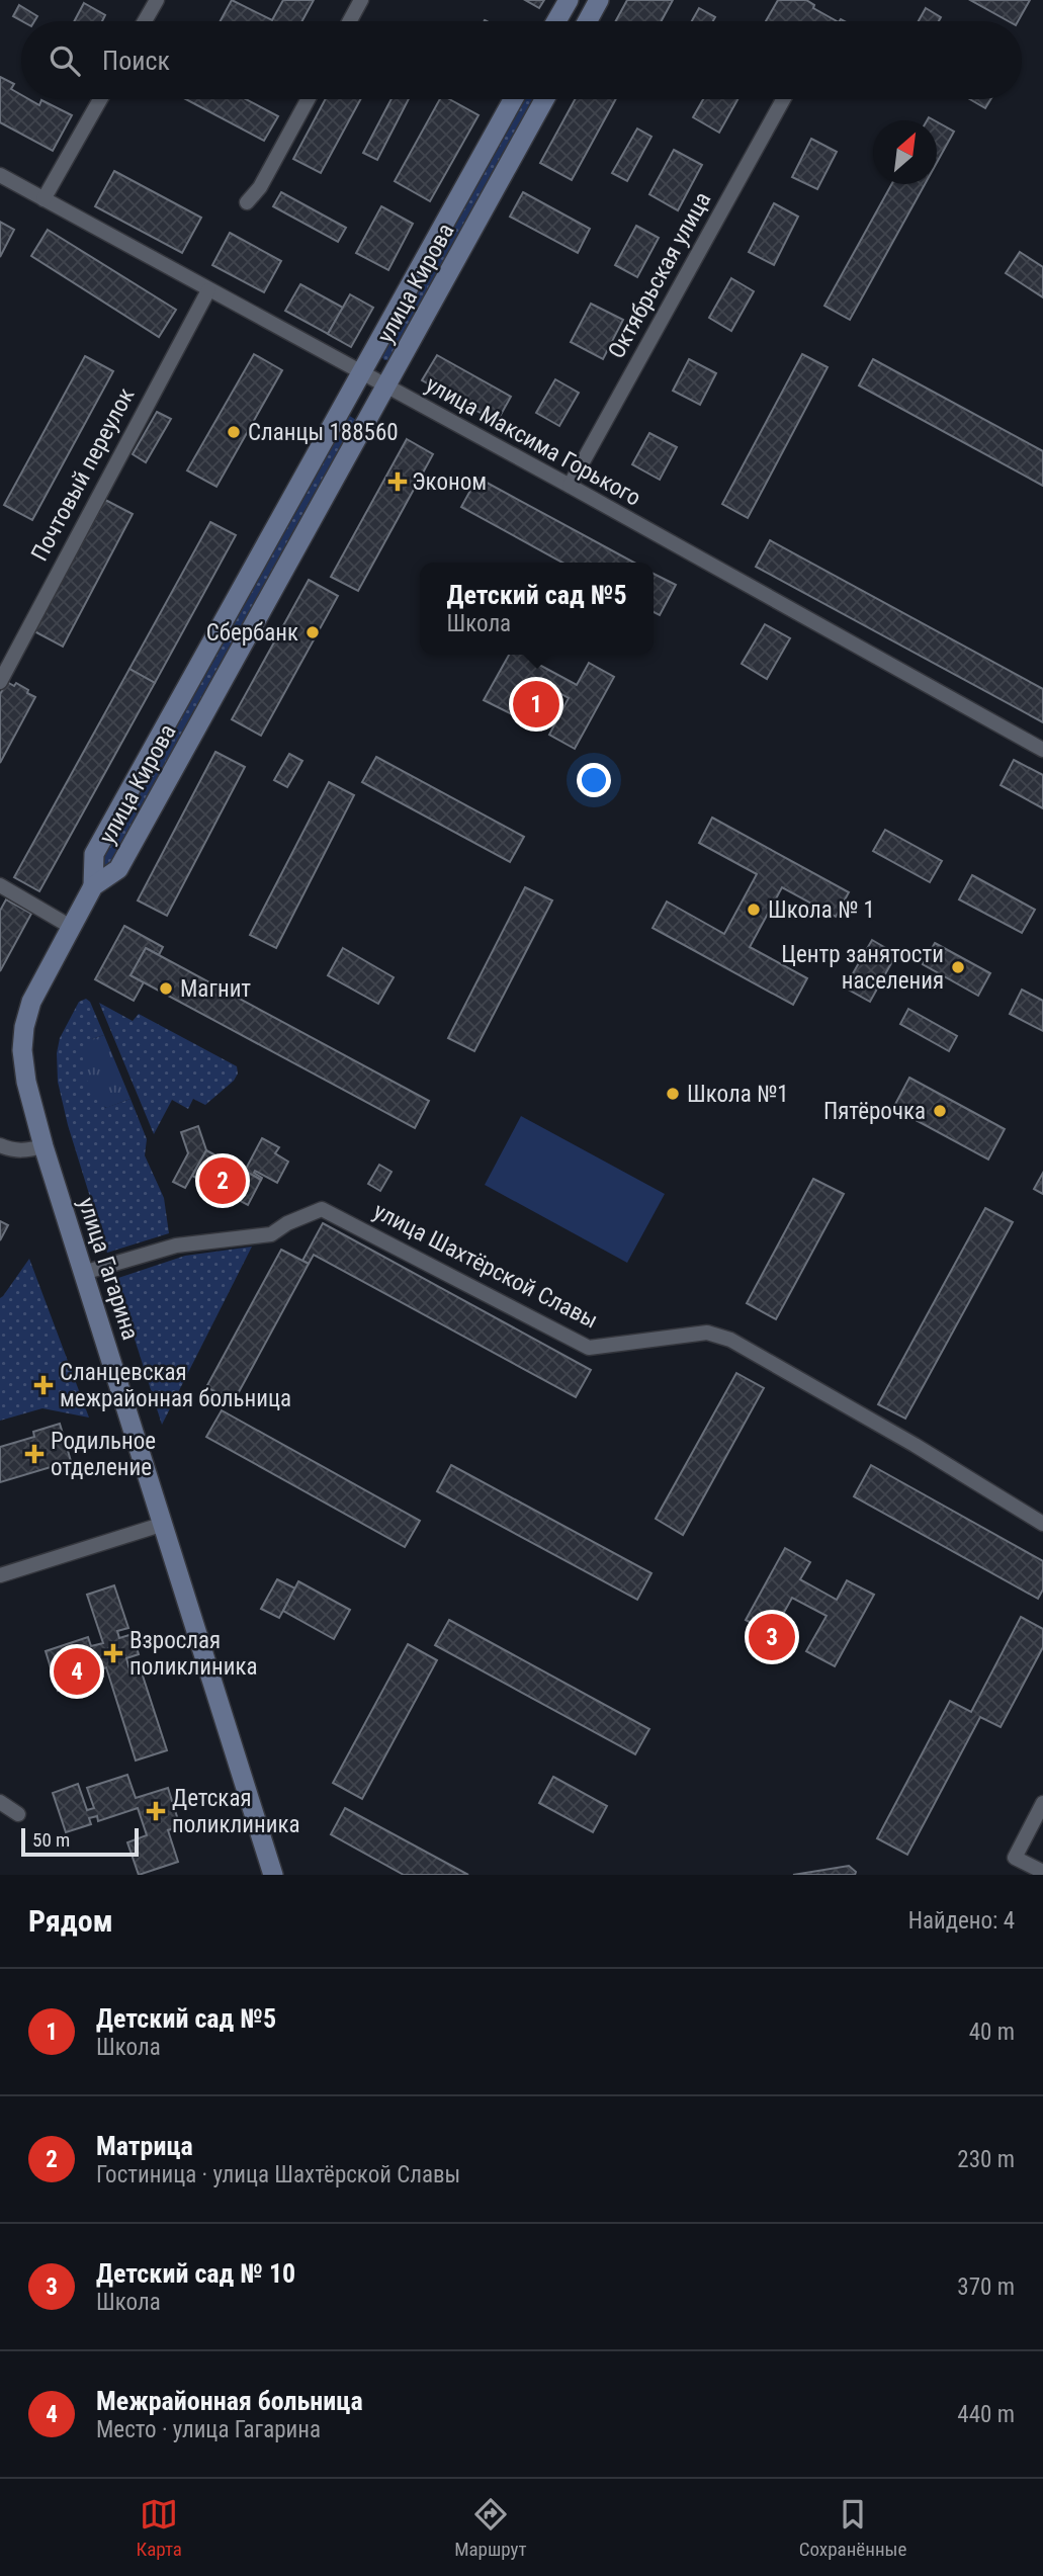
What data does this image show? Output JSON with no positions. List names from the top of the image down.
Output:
{
  "streets": {
    "main road": ["улица Кирова", "улица Гагарина"],
    "street": [
      "Октябрьская улица",
      "улица Максима Горького",
      "Почтовый переулок",
      "улица Шахтёрской Славы"
    ]
  },
  "crossings": [
    ["Октябрьская улица", "улица Максима Горького"],
    ["улица Кирова", "улица Максима Горького"],
    ["улица Кирова", "улица Гагарина"],
    ["улица Максима Горького", "Почтовый переулок"],
    ["улица Шахтёрской Славы", "улица Гагарина"]
  ],
  "places": {
    "other": [
      "Сланцы 188560",
      "Сбербанк",
      "Школа № 1",
      "Центр занятости населения",
      "Магнит",
      "Школа №1",
      "Пятёрочка"
    ],
    "health": [
      "Эконом",
      "Сланцевская межрайонная больница",
      "Родильное отделение",
      "Взрослая поликлиника",
      "Детская поликлиника"
    ]
  },
  "scale_bar": "50 m",
  "north": "top right",
  "page": {
    "search": "Поиск",
    "popup": ["Детский сад №5", "Школа"],
    "pins": [
      "1",
      "2",
      "3",
      "4"
    ],
    "scale": "50 m",
    "heading": ["Рядом", "Найдено: 4"],
    "list": [
      {
        "mark": "1",
        "name": "Детский сад №5",
        "note": "Школа",
        "value": "40 m"
      },
      {
        "mark": "2",
        "name": "Матрица",
        "note": "Гостиница · улица Шахтёрской Славы",
        "value": "230 m"
      },
      {
        "mark": "3",
        "name": "Детский сад № 10",
        "note": "Школа",
        "value": "370 m"
      },
      {
        "mark": "4",
        "name": "Межрайонная больница",
        "note": "Место · улица Гагарина",
        "value": "440 m"
      }
    ],
    "nav": ["Карта", "Маршрут", "Сохранённые"]
  }
}
